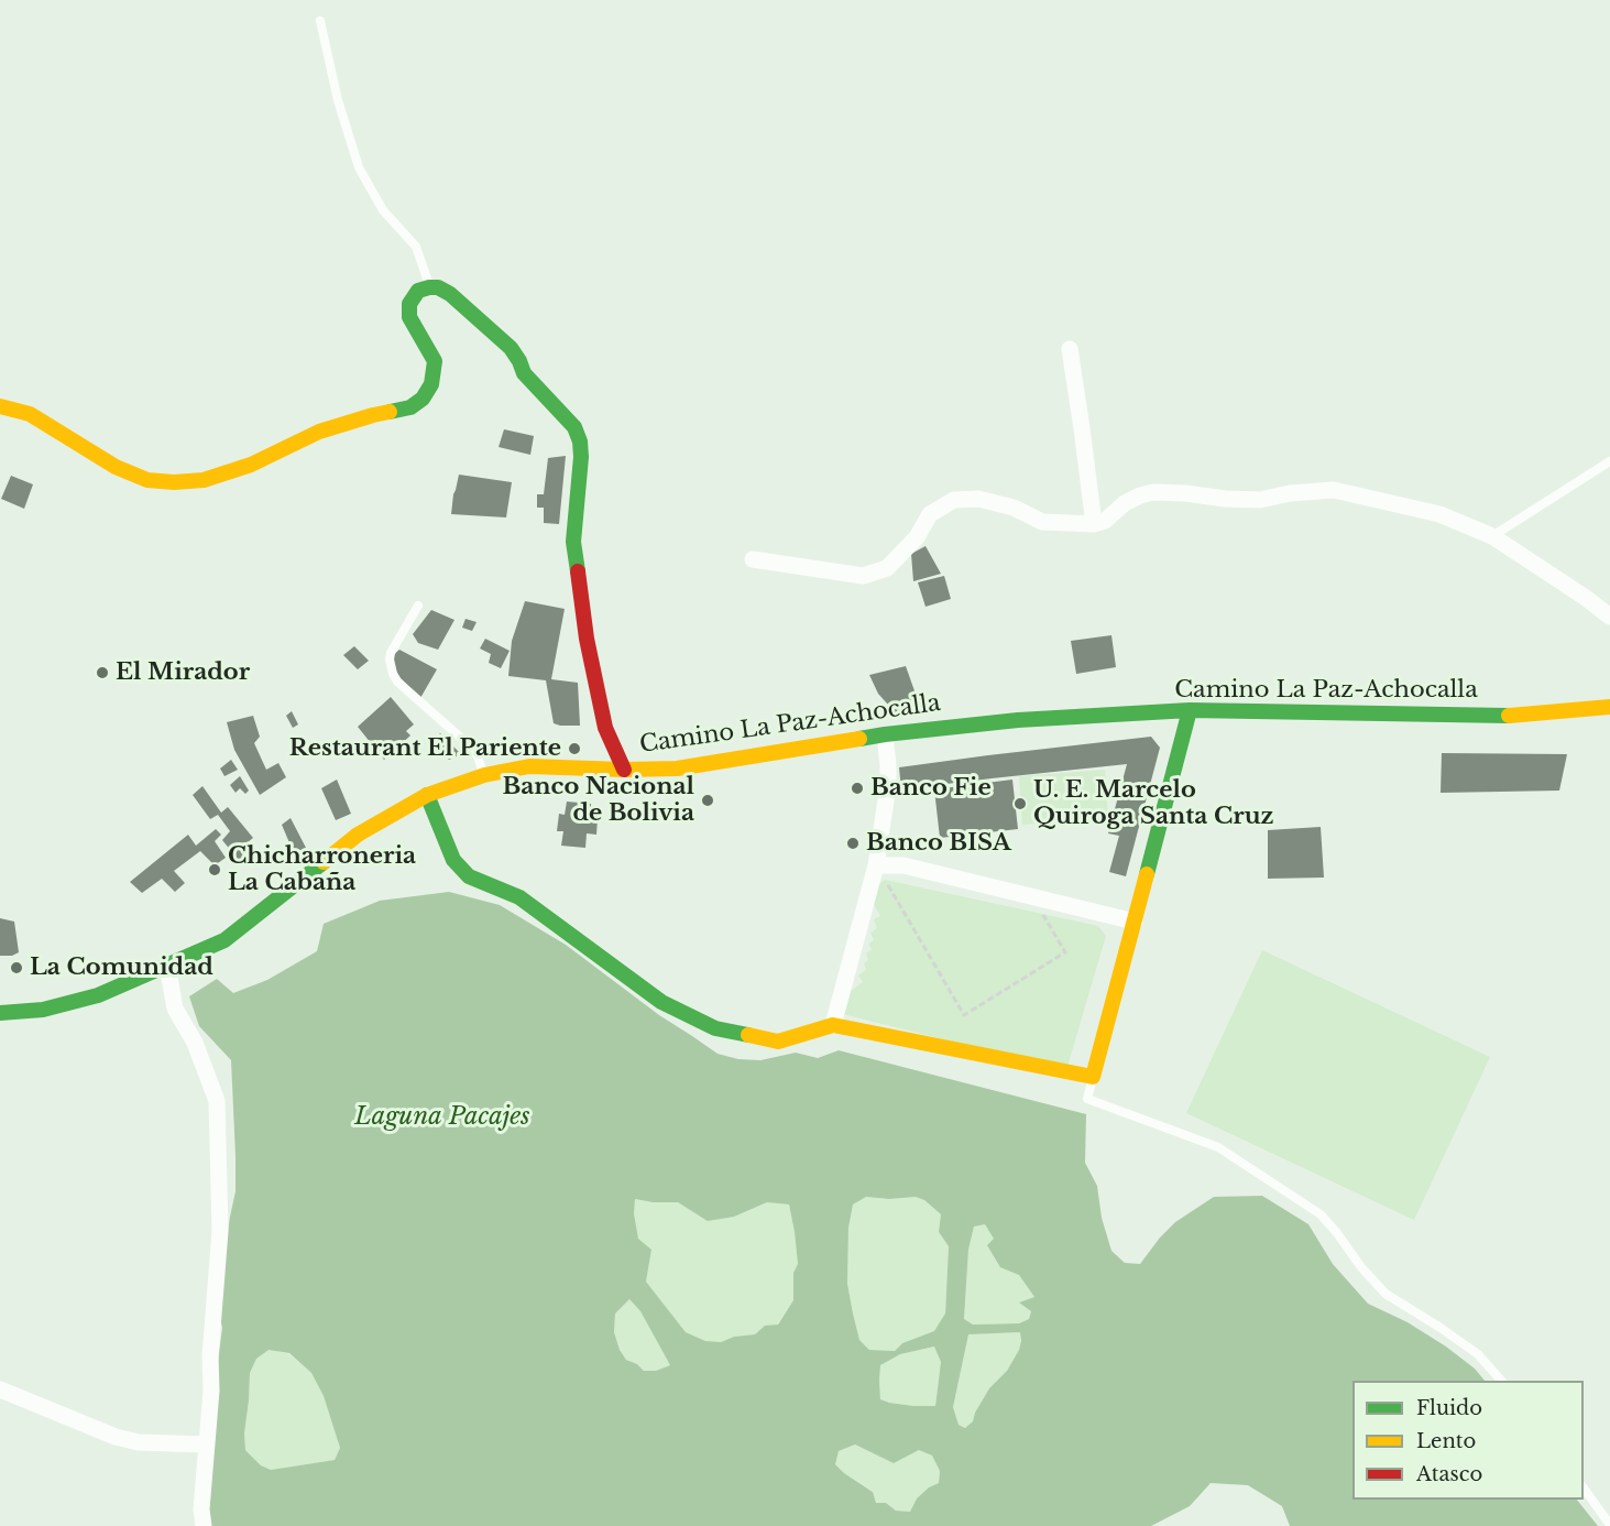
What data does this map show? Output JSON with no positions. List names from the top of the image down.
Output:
{
  "streets": {
    "street": ["Camino La Paz-Achocalla"]
  },
  "water": ["Laguna Pacajes"],
  "places": [
    "El Mirador",
    "Restaurant El Pariente",
    "Banco Fie",
    "Banco Nacional de Bolivia",
    "U. E. Marcelo Quiroga Santa Cruz",
    "Banco BISA",
    "Chicharroneria La Cabaña",
    "La Comunidad"
  ],
  "legend": ["Fluido", "Lento", "Atasco"]
}
